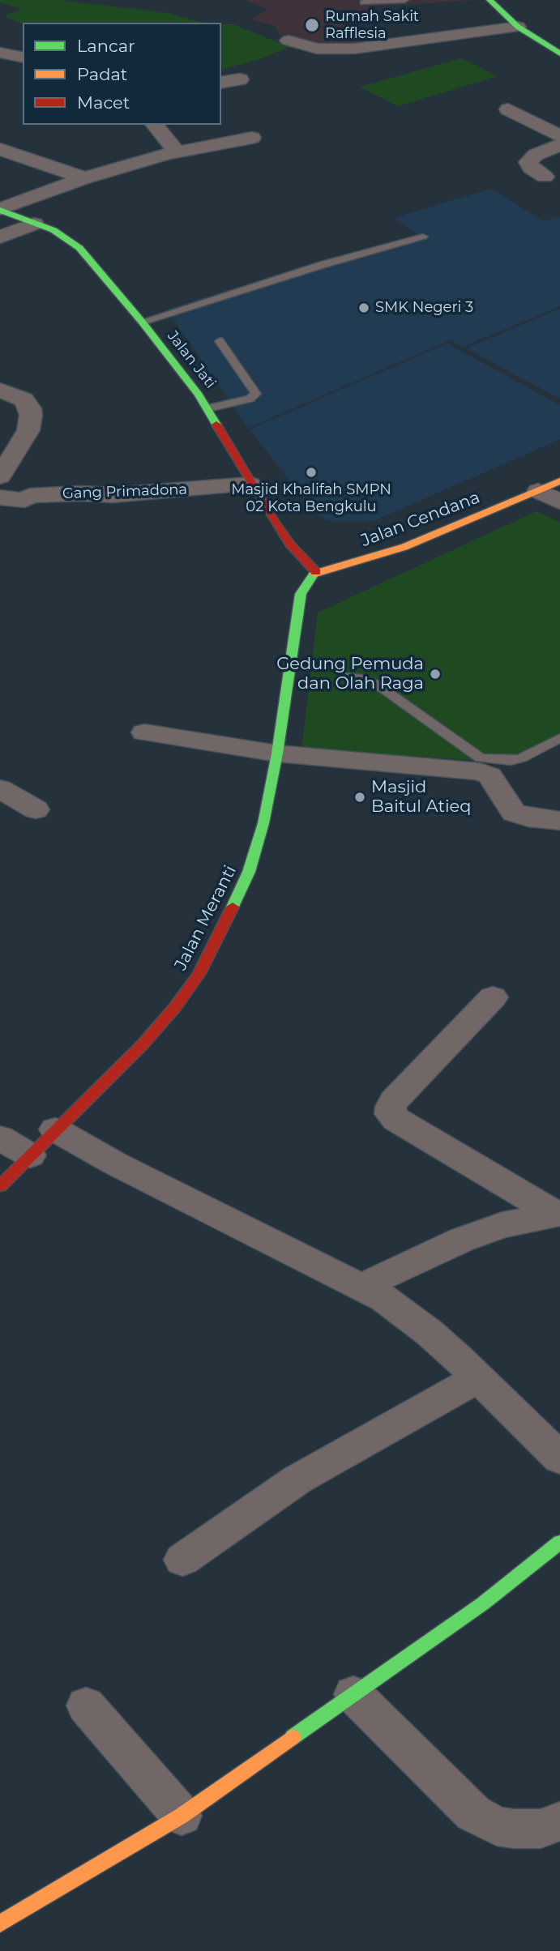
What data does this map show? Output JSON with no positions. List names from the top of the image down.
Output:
{
  "streets": {
    "street": [
      "Jalan Jati",
      "Gang Primadona",
      "Jalan Cendana",
      "Jalan Meranti"
    ]
  },
  "crossings": [
    ["Jalan Jati", "Gang Primadona"],
    ["Jalan Jati", "Jalan Cendana"],
    ["Jalan Jati", "Jalan Meranti"],
    ["Jalan Cendana", "Jalan Meranti"]
  ],
  "places": [
    "Rumah Sakit Rafflesia",
    "SMK Negeri 3",
    "Masjid Khalifah SMPN 02 Kota Bengkulu",
    "Gedung Pemuda dan Olah Raga",
    "Masjid Baitul Atieq"
  ],
  "legend": ["Lancar", "Padat", "Macet"]
}
